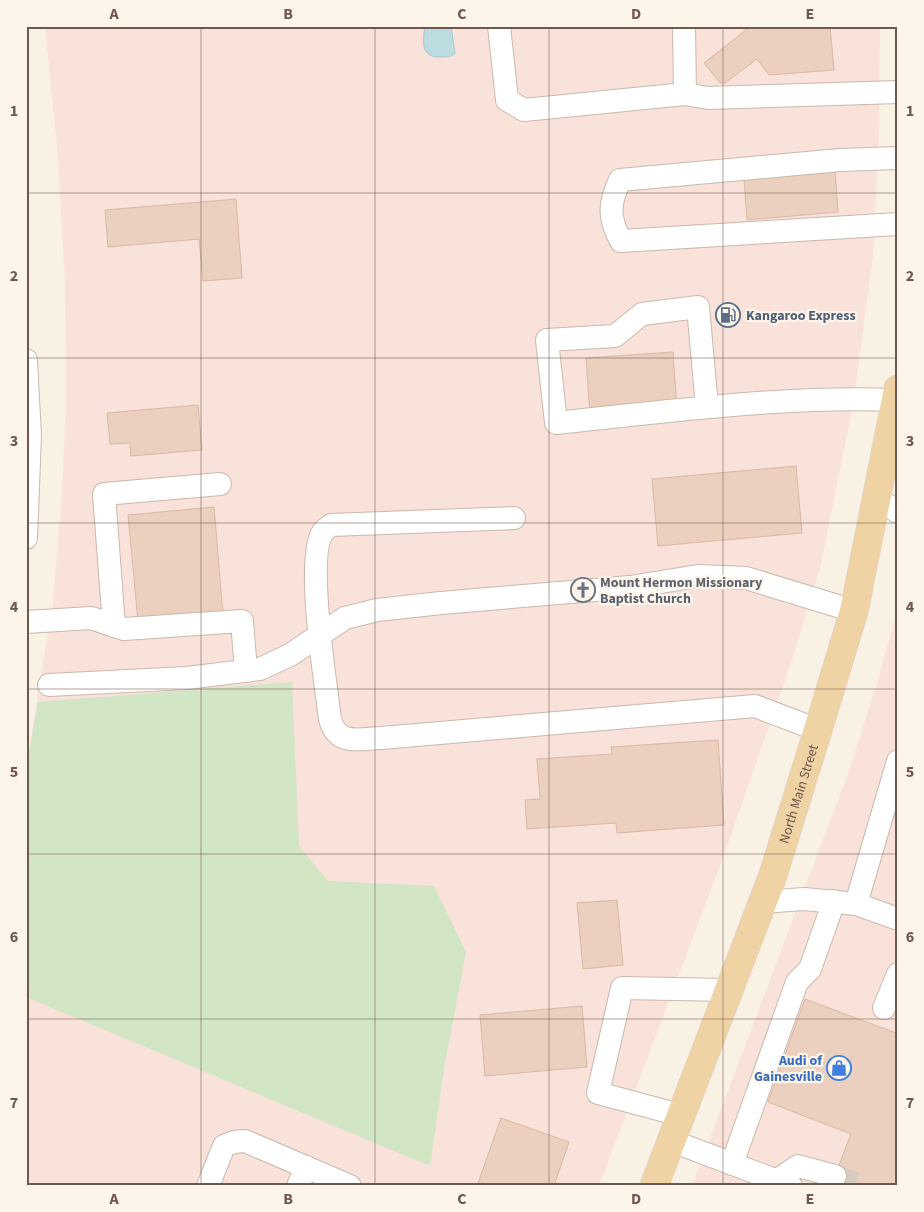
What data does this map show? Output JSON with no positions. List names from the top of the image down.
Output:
{
  "streets": {
    "main road": ["North Main Street"]
  },
  "places": {
    "fuel station": ["Kangaroo Express"],
    "church": ["Mount Hermon Missionary Baptist Church"],
    "shop": ["Audi of Gainesville"]
  },
  "grid": {
    "columns": [
      "A",
      "B",
      "C",
      "D",
      "E"
    ],
    "rows": [
      "1",
      "2",
      "3",
      "4",
      "5",
      "6",
      "7"
    ]
  }
}
